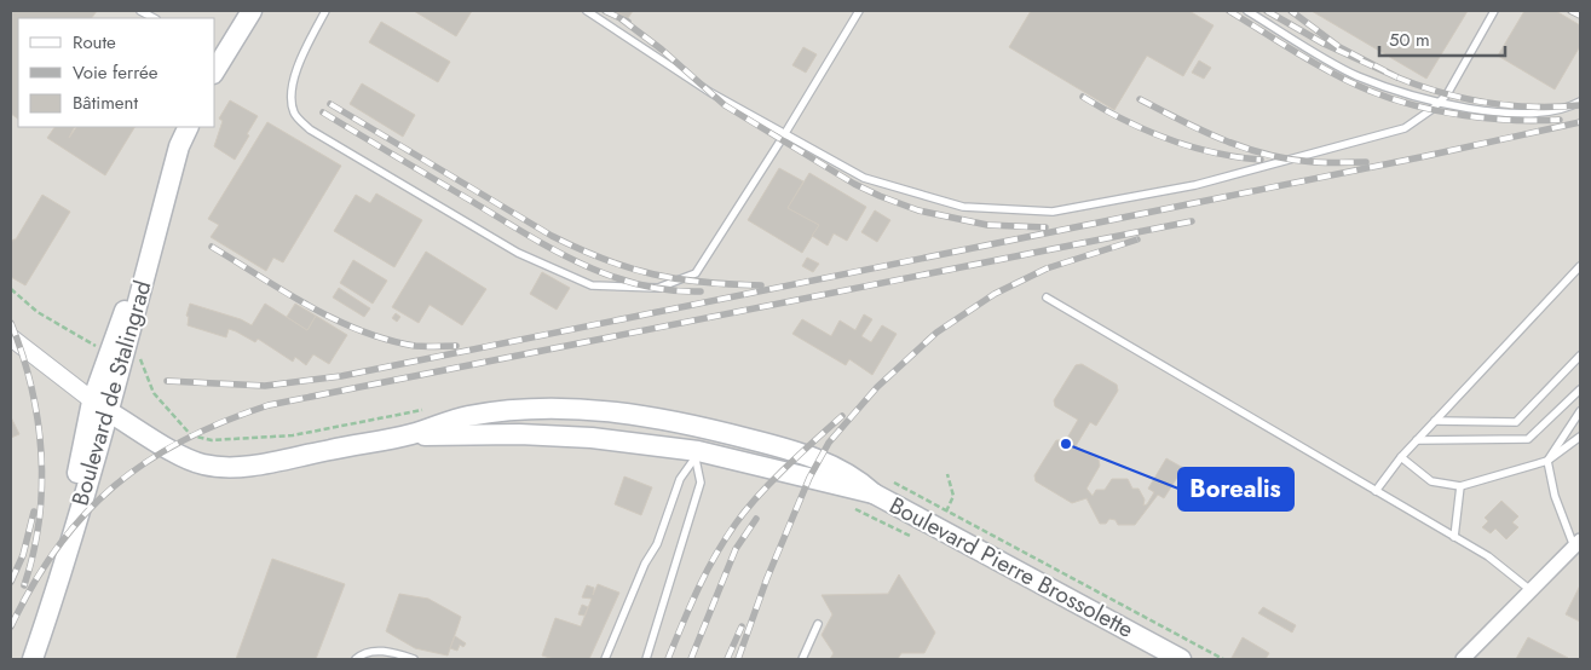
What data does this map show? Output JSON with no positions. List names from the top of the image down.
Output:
{
  "streets": {
    "main road": ["Boulevard de Stalingrad", "Boulevard Pierre Brossolette"]
  },
  "crossings": [
    ["Boulevard de Stalingrad", "Boulevard Pierre Brossolette"]
  ],
  "places": ["Borealis"],
  "legend": ["Route", "Voie ferrée", "Bâtiment"],
  "scale_bar": "50 m"
}
